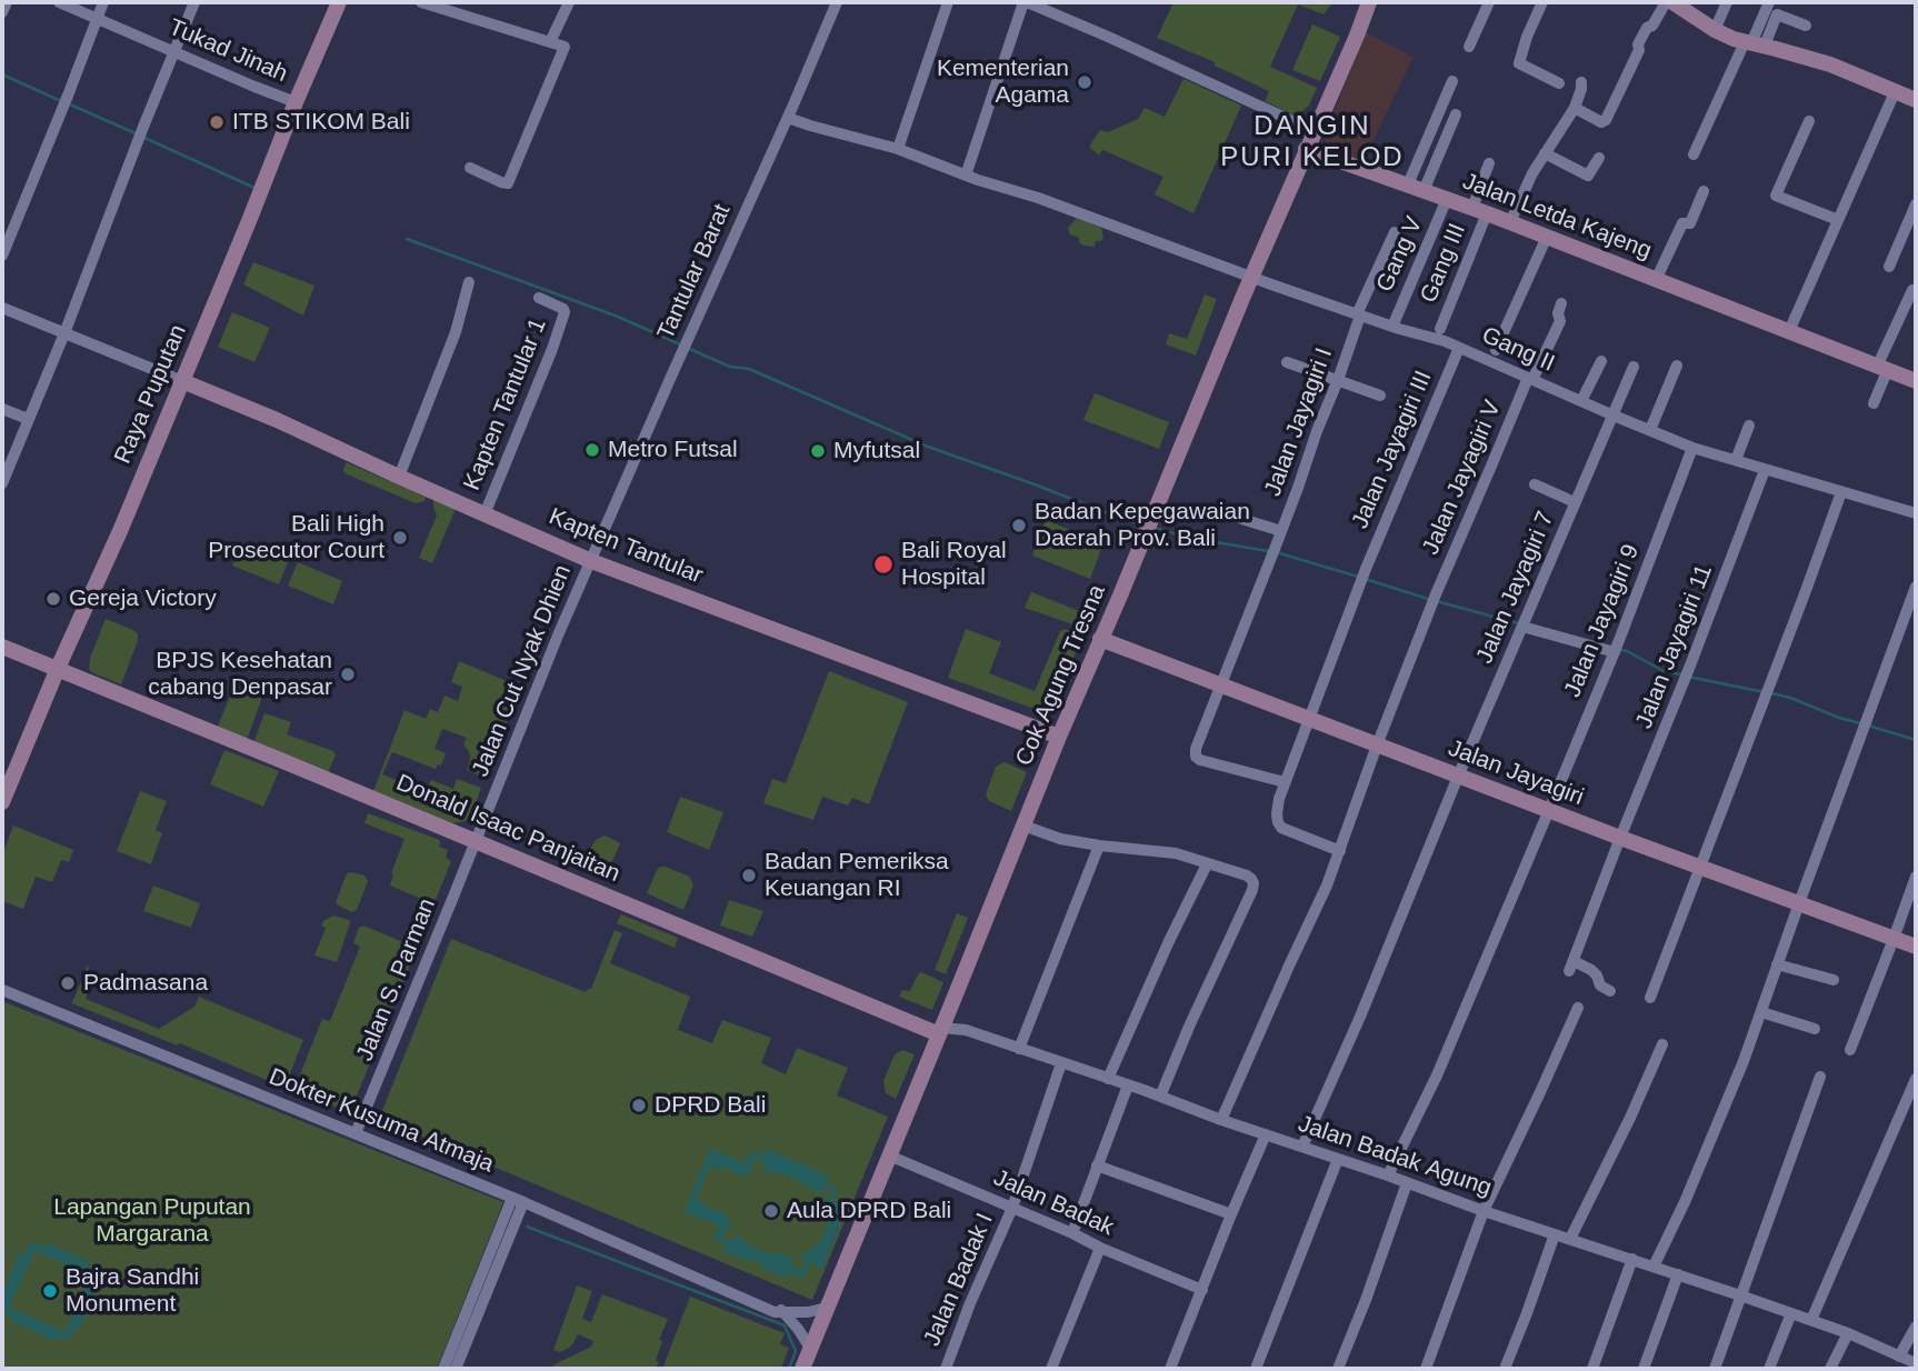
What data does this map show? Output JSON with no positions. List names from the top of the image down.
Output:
{
  "streets": {
    "street": [
      "Tukad Jinah",
      "Jalan Letda Kajeng",
      "Gang V",
      "Gang III",
      "Tantular Barat",
      "Gang II",
      "Raya Puputan",
      "Kapten Tantular 1",
      "Jalan Jayagiri I",
      "Jalan Jayagiri III",
      "Jalan Jayagiri V",
      "Kapten Tantular",
      "Jalan Jayagiri 7",
      "Jalan Jayagiri 9",
      "Jalan Jayagiri 11",
      "Jalan Cut Nyak Dhien",
      "Cok Agung Tresna",
      "Jalan Jayagiri",
      "Donald Isaac Panjaitan",
      "Jalan S. Parman",
      "Dokter Kusuma Atmaja",
      "Jalan Badak Agung",
      "Jalan Badak",
      "Jalan Badak I"
    ]
  },
  "crossings": [
    ["Tukad Jinah", "Raya Puputan"],
    ["Jalan Letda Kajeng", "Gang V"],
    ["Jalan Letda Kajeng", "Gang III"],
    ["Jalan Letda Kajeng", "Cok Agung Tresna"],
    ["Gang V", "Gang II"],
    ["Tantular Barat", "Gang II"],
    ["Tantular Barat", "Kapten Tantular"],
    ["Tantular Barat", "Jalan Cut Nyak Dhien"],
    ["Gang II", "Jalan Jayagiri I"],
    ["Gang II", "Jalan Jayagiri III"],
    ["Gang II", "Jalan Jayagiri V"],
    ["Gang II", "Jalan Jayagiri 7"],
    ["Gang II", "Jalan Jayagiri 9"],
    ["Gang II", "Jalan Jayagiri 11"],
    ["Gang II", "Cok Agung Tresna"],
    ["Raya Puputan", "Kapten Tantular"],
    ["Raya Puputan", "Donald Isaac Panjaitan"],
    ["Kapten Tantular 1", "Kapten Tantular"],
    ["Jalan Jayagiri I", "Jalan Jayagiri III"],
    ["Jalan Jayagiri I", "Jalan Jayagiri"],
    ["Jalan Jayagiri III", "Jalan Jayagiri V"],
    ["Jalan Jayagiri III", "Jalan Jayagiri"],
    ["Jalan Jayagiri V", "Jalan Jayagiri"],
    ["Jalan Jayagiri V", "Jalan Badak Agung"],
    ["Kapten Tantular", "Jalan Cut Nyak Dhien"],
    ["Kapten Tantular", "Cok Agung Tresna"],
    ["Jalan Jayagiri 7", "Jalan Jayagiri"],
    ["Jalan Jayagiri 7", "Jalan Badak Agung"],
    ["Jalan Jayagiri 9", "Jalan Jayagiri"],
    ["Jalan Jayagiri 9", "Jalan Badak Agung"],
    ["Jalan Jayagiri 11", "Jalan Jayagiri"],
    ["Jalan Cut Nyak Dhien", "Donald Isaac Panjaitan"],
    ["Jalan Cut Nyak Dhien", "Jalan S. Parman"],
    ["Cok Agung Tresna", "Jalan Jayagiri"],
    ["Cok Agung Tresna", "Donald Isaac Panjaitan"],
    ["Cok Agung Tresna", "Dokter Kusuma Atmaja"],
    ["Cok Agung Tresna", "Jalan Badak Agung"],
    ["Cok Agung Tresna", "Jalan Badak"],
    ["Donald Isaac Panjaitan", "Jalan S. Parman"],
    ["Donald Isaac Panjaitan", "Jalan Badak Agung"],
    ["Jalan S. Parman", "Dokter Kusuma Atmaja"],
    ["Jalan Badak Agung", "Jalan Badak I"],
    ["Jalan Badak", "Jalan Badak I"]
  ],
  "districts": ["DANGIN PURI KELOD"],
  "parks": ["Lapangan Puputan Margarana"],
  "places": [
    "Kementerian Agama",
    "ITB STIKOM Bali",
    "Metro Futsal",
    "Myfutsal",
    "Badan Kepegawaian Daerah Prov. Bali",
    "Bali High Prosecutor Court",
    "Bali Royal Hospital",
    "Gereja Victory",
    "BPJS Kesehatan cabang Denpasar",
    "Badan Pemeriksa Keuangan RI",
    "Padmasana",
    "DPRD Bali",
    "Aula DPRD Bali",
    "Bajra Sandhi Monument"
  ]
}
